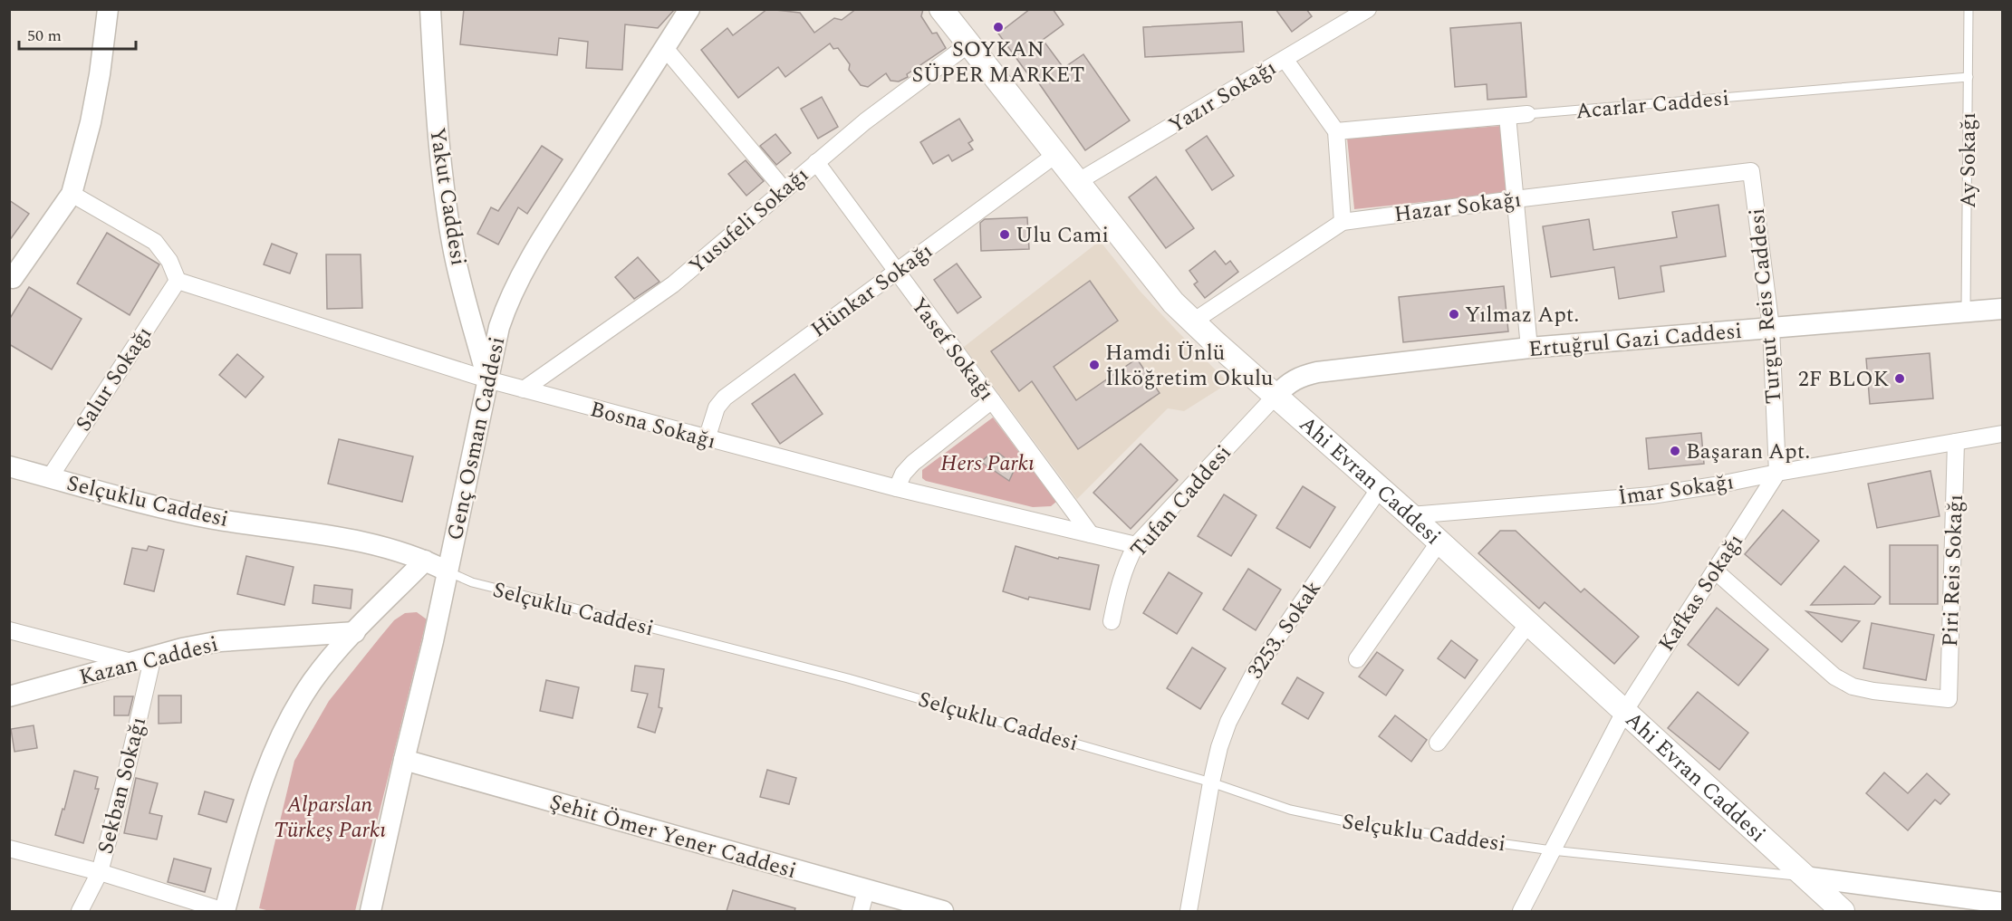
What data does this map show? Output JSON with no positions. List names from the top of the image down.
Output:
{
  "streets": {
    "main road": ["Ahi Evran Caddesi"],
    "street": [
      "Yazır Sokağı",
      "Acarlar Caddesi",
      "Yakut Caddesi",
      "Hazar Sokağı",
      "Yusufeli Sokağı",
      "Hünkar Sokağı",
      "Turgut Reis Caddesi",
      "Ertuğrul Gazi Caddesi",
      "Yasef Sokağı",
      "Salur Sokağı",
      "Bosna Sokağı",
      "Genç Osman Caddesi",
      "İmar Sokağı",
      "Selçuklu Caddesi",
      "Tufan Caddesi",
      "Piri Reis Sokağı",
      "Kafkas Sokağı",
      "3253. Sokak",
      "Kazan Caddesi",
      "Sekban Sokağı",
      "Şehit Ömer Yener Caddesi"
    ],
    "lane": ["Ay Sokağı"]
  },
  "crossings": [
    ["Yazır Sokağı", "Ahi Evran Caddesi"],
    ["Acarlar Caddesi", "Ay Sokağı"],
    ["Ay Sokağı", "Ertuğrul Gazi Caddesi"],
    ["Yakut Caddesi", "Bosna Sokağı"],
    ["Yakut Caddesi", "Genç Osman Caddesi"],
    ["Hazar Sokağı", "Turgut Reis Caddesi"],
    ["Hazar Sokağı", "Ahi Evran Caddesi"],
    ["Yusufeli Sokağı", "Yasef Sokağı"],
    ["Yusufeli Sokağı", "Bosna Sokağı"],
    ["Yusufeli Sokağı", "Ahi Evran Caddesi"],
    ["Hünkar Sokağı", "Yasef Sokağı"],
    ["Hünkar Sokağı", "Bosna Sokağı"],
    ["Hünkar Sokağı", "Ahi Evran Caddesi"],
    ["Turgut Reis Caddesi", "Ertuğrul Gazi Caddesi"],
    ["Turgut Reis Caddesi", "İmar Sokağı"],
    ["Turgut Reis Caddesi", "Kafkas Sokağı"],
    ["Ertuğrul Gazi Caddesi", "Ahi Evran Caddesi"],
    ["Ertuğrul Gazi Caddesi", "Tufan Caddesi"],
    ["Yasef Sokağı", "Bosna Sokağı"],
    ["Salur Sokağı", "Bosna Sokağı"],
    ["Salur Sokağı", "Selçuklu Caddesi"],
    ["Bosna Sokağı", "Genç Osman Caddesi"],
    ["Bosna Sokağı", "Tufan Caddesi"],
    ["Genç Osman Caddesi", "Selçuklu Caddesi"],
    ["Genç Osman Caddesi", "Şehit Ömer Yener Caddesi"],
    ["Ahi Evran Caddesi", "İmar Sokağı"],
    ["Ahi Evran Caddesi", "Selçuklu Caddesi"],
    ["Ahi Evran Caddesi", "Tufan Caddesi"],
    ["Ahi Evran Caddesi", "Kafkas Sokağı"],
    ["Ahi Evran Caddesi", "3253. Sokak"],
    ["İmar Sokağı", "Piri Reis Sokağı"],
    ["İmar Sokağı", "Kafkas Sokağı"],
    ["Selçuklu Caddesi", "Kafkas Sokağı"],
    ["Selçuklu Caddesi", "3253. Sokak"],
    ["Piri Reis Sokağı", "Kafkas Sokağı"],
    ["Kazan Caddesi", "Sekban Sokağı"]
  ],
  "parks": ["Hers Parkı", "Alparslan Türkeş Parkı"],
  "places": [
    "SOYKAN SÜPER MARKET",
    "Ulu Cami",
    "Yılmaz Apt.",
    "Hamdi Ünlü İlköğretim Okulu",
    "2F BLOK",
    "Başaran Apt."
  ],
  "scale_bar": "50 m"
}
